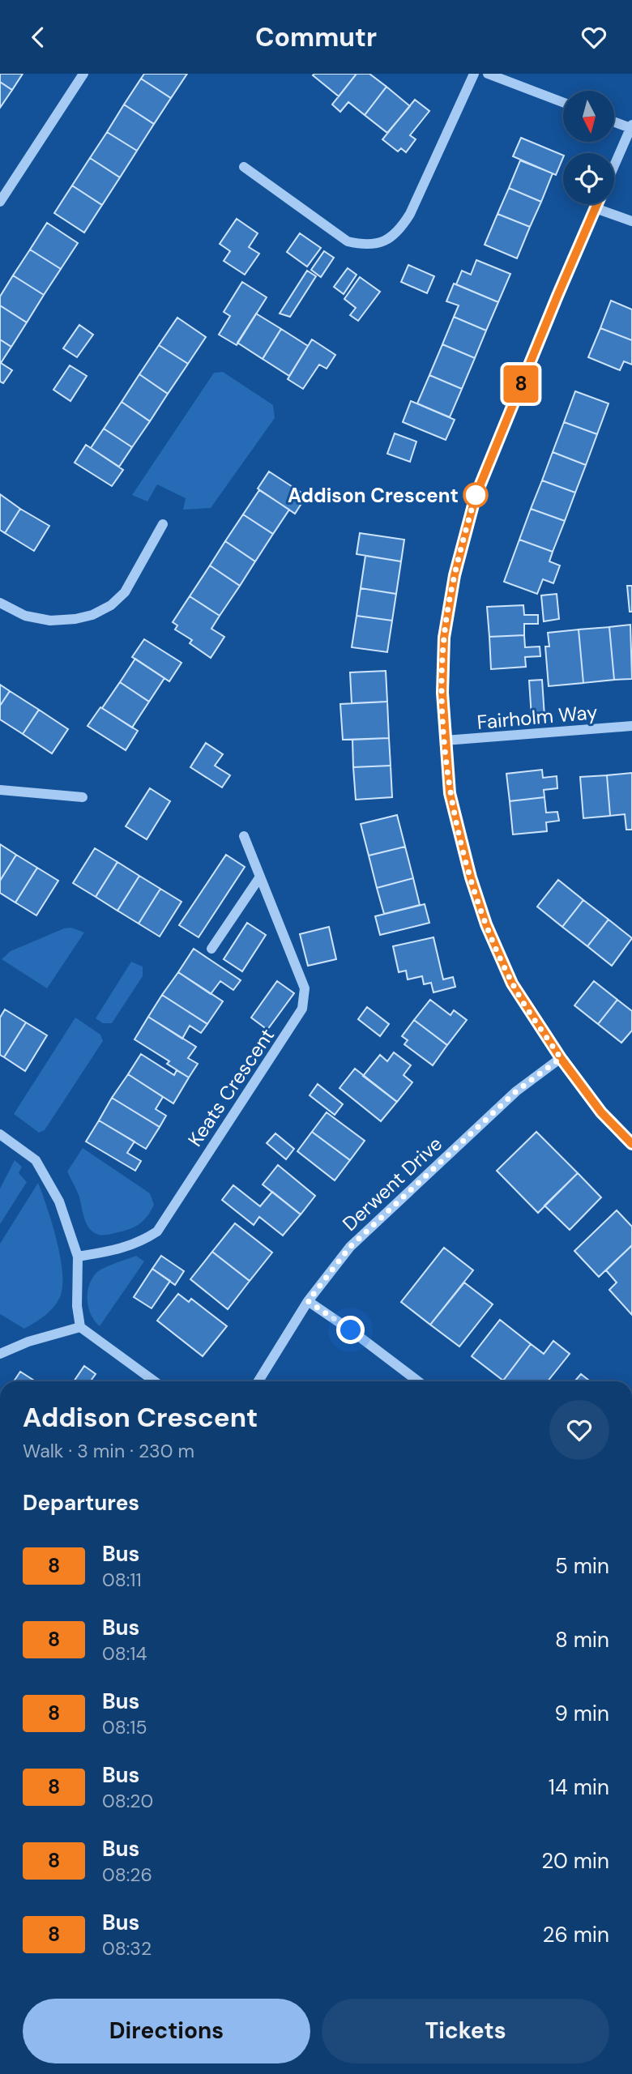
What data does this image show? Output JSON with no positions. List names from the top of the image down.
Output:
{
  "streets": {
    "street": ["Fairholm Way", "Keats Crescent", "Derwent Drive"]
  },
  "places": ["Addison Crescent"],
  "lines": ["bus line 8"],
  "north": "bottom",
  "page": {
    "header": "Commutr",
    "on_map": "8",
    "heading": [
      ["Addison Crescent", "Walk · 3 min · 230 m"],
      "Departures"
    ],
    "list": [
      {
        "mark": "8",
        "name": "Bus",
        "note": "08:11",
        "value": "5 min"
      },
      {
        "mark": "8",
        "name": "Bus",
        "note": "08:14",
        "value": "8 min"
      },
      {
        "mark": "8",
        "name": "Bus",
        "note": "08:15",
        "value": "9 min"
      },
      {
        "mark": "8",
        "name": "Bus",
        "note": "08:20",
        "value": "14 min"
      },
      {
        "mark": "8",
        "name": "Bus",
        "note": "08:26",
        "value": "20 min"
      },
      {
        "mark": "8",
        "name": "Bus",
        "note": "08:32",
        "value": "26 min"
      }
    ],
    "buttons": ["Directions", "Tickets"]
  }
}
